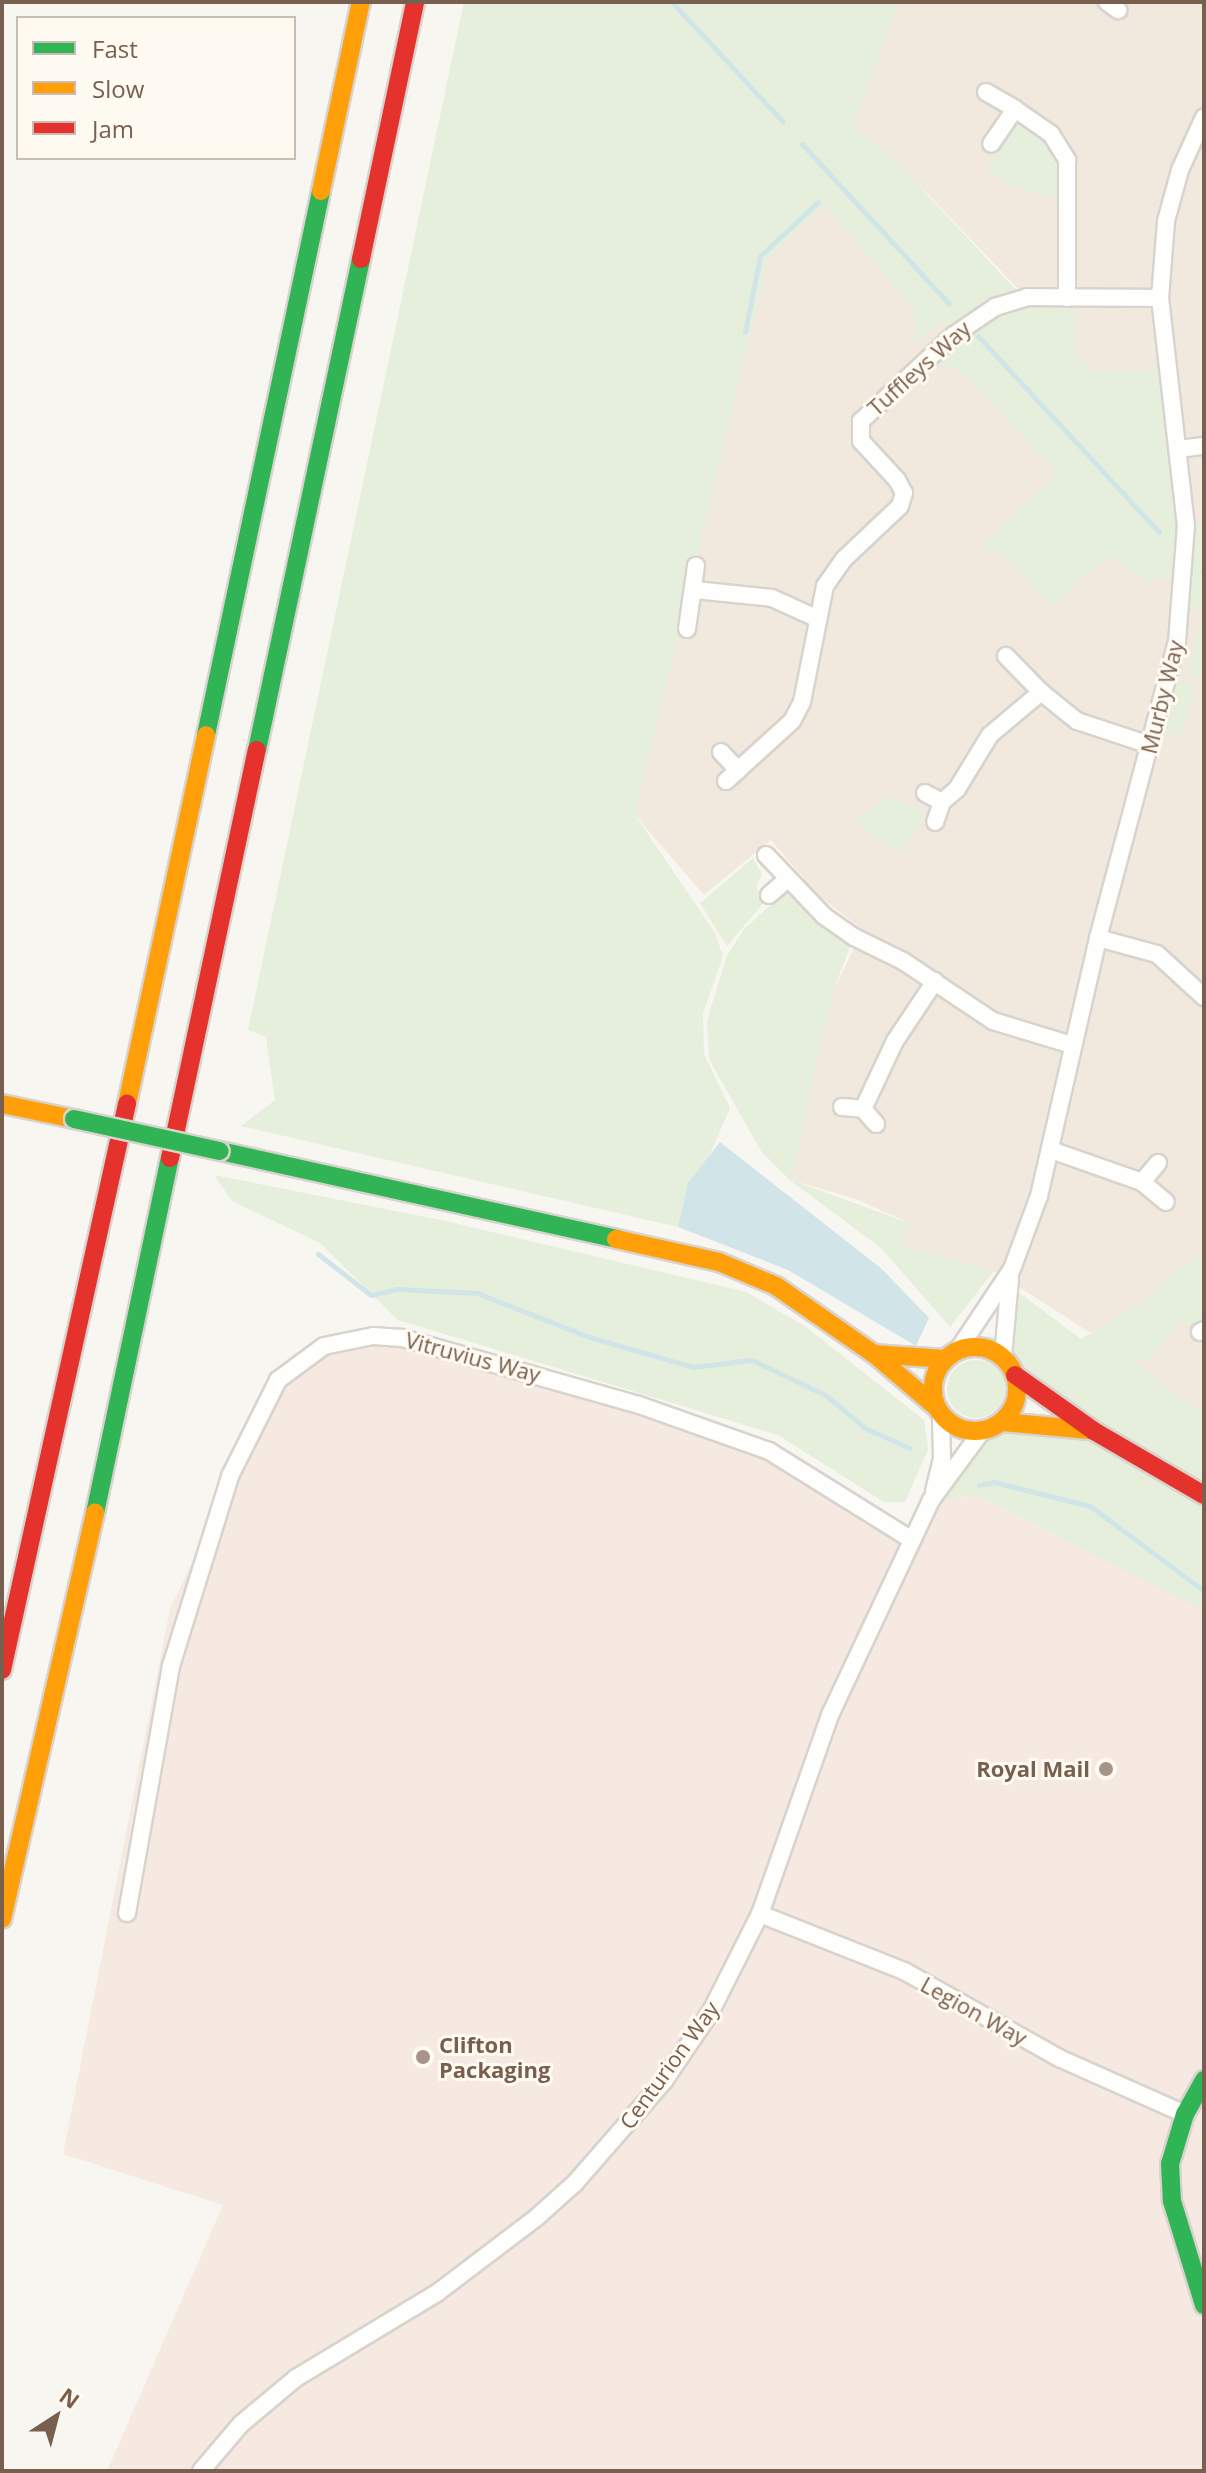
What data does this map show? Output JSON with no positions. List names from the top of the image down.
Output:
{
  "streets": {
    "street": [
      "Tuffleys Way",
      "Murby Way",
      "Vitruvius Way",
      "Legion Way",
      "Centurion Way"
    ]
  },
  "crossings": [
    ["Tuffleys Way", "Murby Way"],
    ["Murby Way", "Centurion Way"],
    ["Vitruvius Way", "Centurion Way"],
    ["Legion Way", "Centurion Way"]
  ],
  "places": ["Royal Mail", "Clifton Packaging"],
  "legend": ["Fast", "Slow", "Jam"],
  "north": "top right"
}
